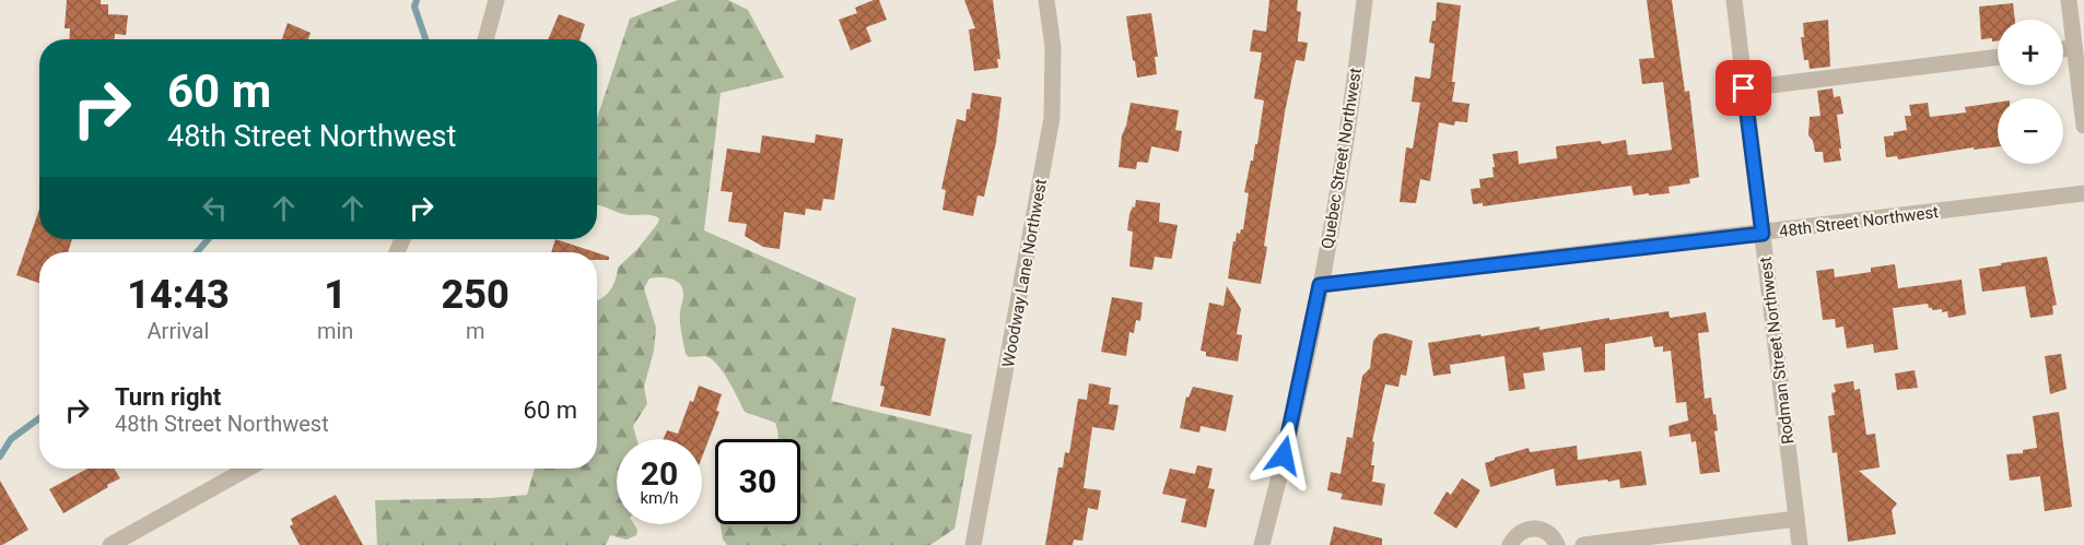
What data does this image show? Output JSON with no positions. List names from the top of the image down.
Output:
{
  "streets": {
    "street": [
      "Quebec Street Northwest",
      "48th Street Northwest",
      "Woodway Lane Northwest",
      "Rodman Street Northwest"
    ]
  },
  "crossings": [
    ["Quebec Street Northwest", "48th Street Northwest"],
    ["48th Street Northwest", "Rodman Street Northwest"]
  ],
  "page": {
    "map_buttons": ["+", "−"],
    "turn": ["60 m", "48th Street Northwest"],
    "eta": [
      "14:43",
      "Arrival",
      "1",
      "min",
      "250",
      "m"
    ],
    "list": [
      {
        "name": "Turn right",
        "note": "48th Street Northwest",
        "value": "60 m"
      }
    ],
    "speed": "20 km/h",
    "limit": "30"
  }
}
